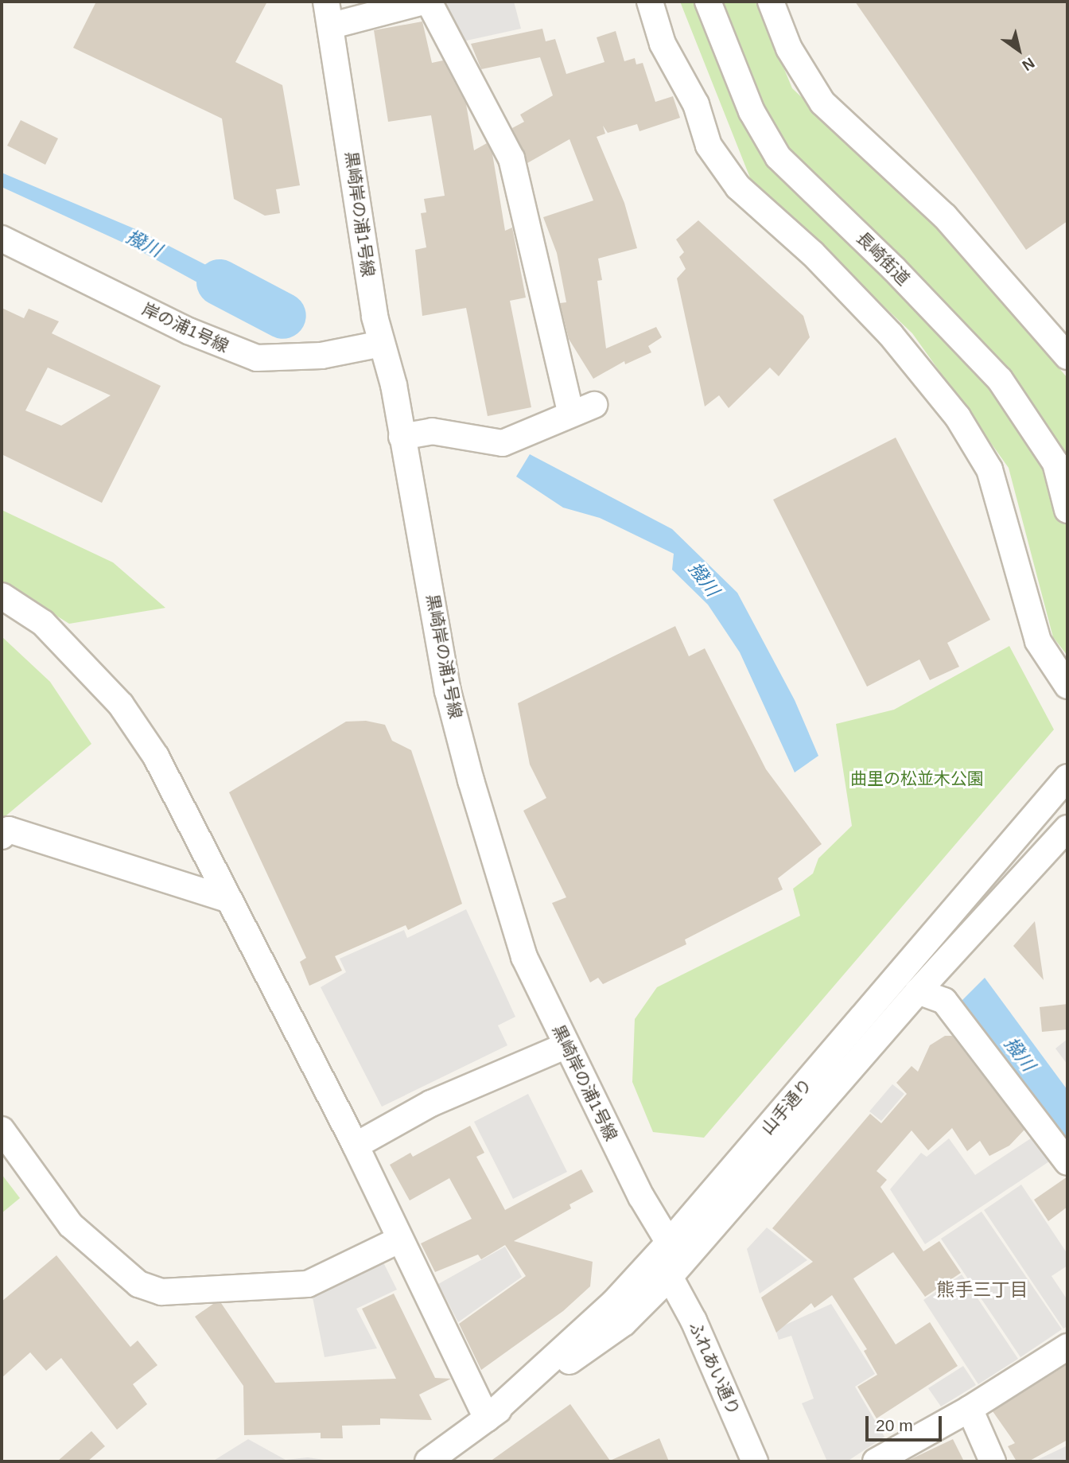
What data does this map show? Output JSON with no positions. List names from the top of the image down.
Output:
{
  "streets": {
    "street": [
      "黒崎岸の浦1号線",
      "長崎街道",
      "岸の浦1号線",
      "山手通り",
      "ふれあい通り"
    ]
  },
  "crossings": [
    ["黒崎岸の浦1号線", "岸の浦1号線"],
    ["黒崎岸の浦1号線", "山手通り"],
    ["黒崎岸の浦1号線", "ふれあい通り"],
    ["山手通り", "ふれあい通り"]
  ],
  "districts": ["熊手三丁目"],
  "water": ["撥川"],
  "parks": ["曲里の松並木公園"],
  "scale_bar": "20 m",
  "north": "bottom right"
}
